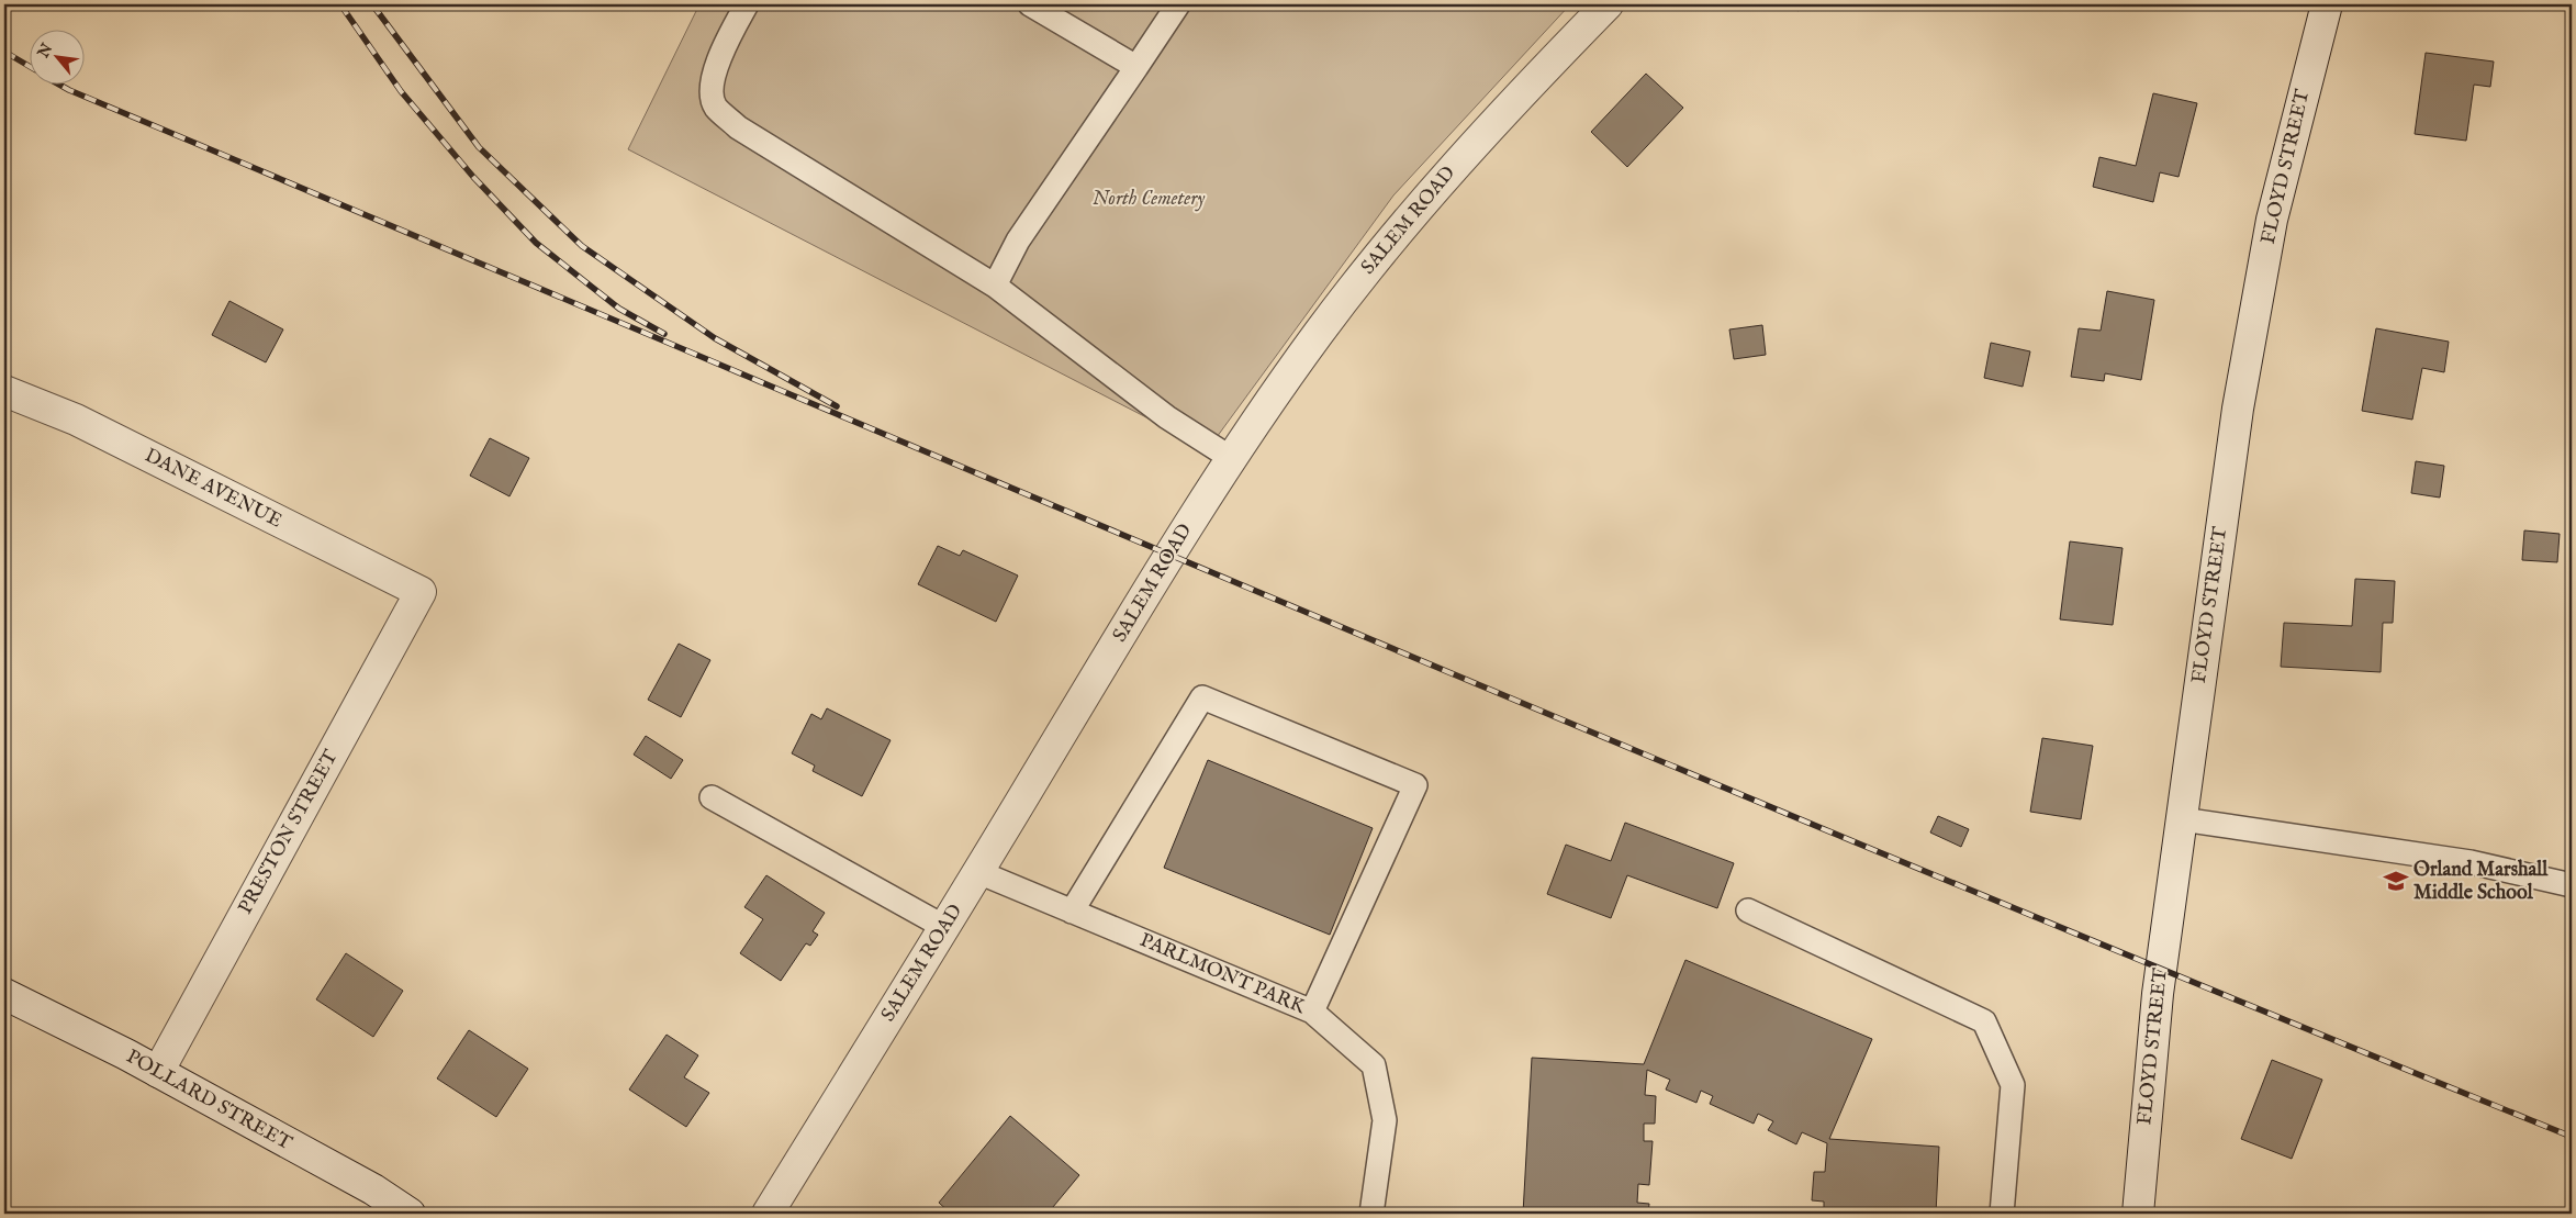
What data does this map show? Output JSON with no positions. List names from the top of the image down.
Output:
{
  "streets": {
    "street": [
      "FLOYD STREET",
      "SALEM ROAD",
      "DANE AVENUE",
      "PRESTON STREET",
      "POLLARD STREET"
    ],
    "lane": ["PARLMONT PARK"]
  },
  "crossings": [
    ["SALEM ROAD", "PARLMONT PARK"],
    ["DANE AVENUE", "PRESTON STREET"],
    ["PRESTON STREET", "POLLARD STREET"]
  ],
  "parks": ["North Cemetery"],
  "places": {
    "school or university": ["Orland Marshall Middle School"]
  },
  "north": "top left"
}
